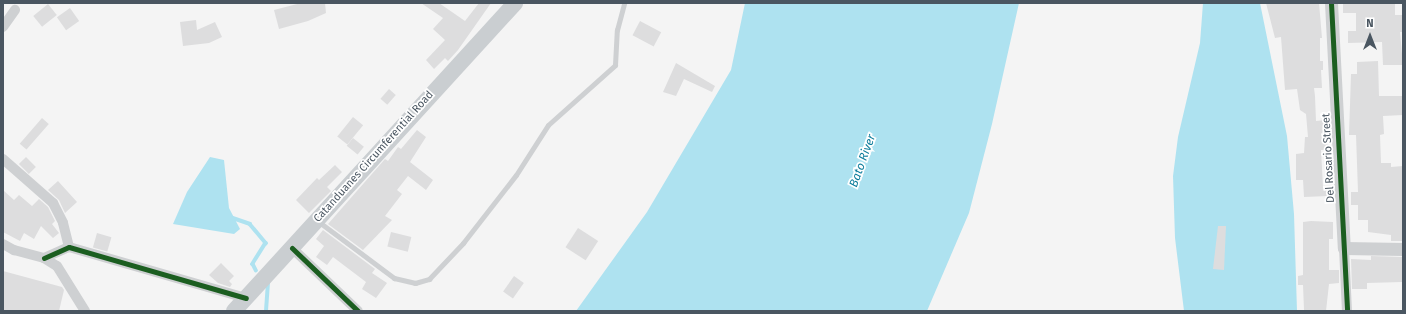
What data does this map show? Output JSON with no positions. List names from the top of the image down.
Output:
{
  "streets": {
    "main road": ["Catanduanes Circumferential Road"],
    "street": ["Del Rosario Street"]
  },
  "water": ["Bato River"],
  "north": "top"
}
